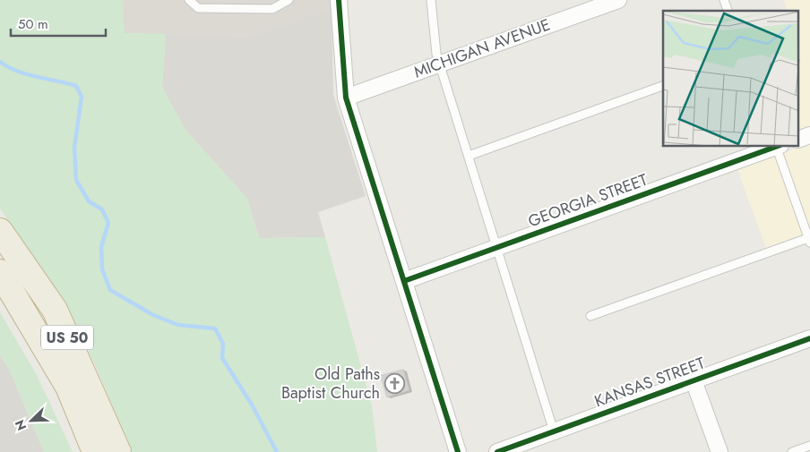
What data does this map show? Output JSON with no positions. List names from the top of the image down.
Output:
{
  "streets": {
    "highway": ["US 50"],
    "street": ["MICHIGAN AVENUE", "GEORGIA STREET", "KANSAS STREET"]
  },
  "places": {
    "church": ["Old Paths Baptist Church"]
  },
  "scale_bar": "50 m",
  "north": "bottom left"
}
